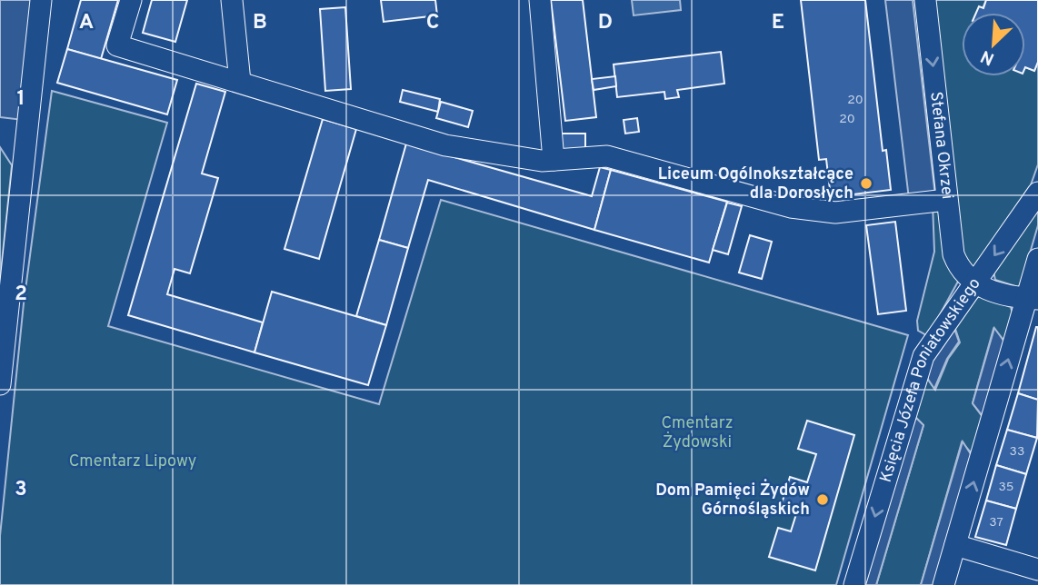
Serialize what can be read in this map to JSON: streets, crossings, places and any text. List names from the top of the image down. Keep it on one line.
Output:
{"streets":{"street":["Stefana Okrzei","Księcia Józefa Poniatowskiego"]},"crossings":[["Stefana Okrzei","Księcia Józefa Poniatowskiego"]],"one_way":["Stefana Okrzei"],"parks":["Cmentarz Żydowski","Cmentarz Lipowy"],"places":["Liceum Ogólnokształcące dla Dorosłych","Dom Pamięci Żydów Górnośląskich"],"house_numbers":["20","20","33","35","37"],"north":"bottom left","grid":{"columns":["A","B","C","D","E"],"rows":["1","2","3"]}}
